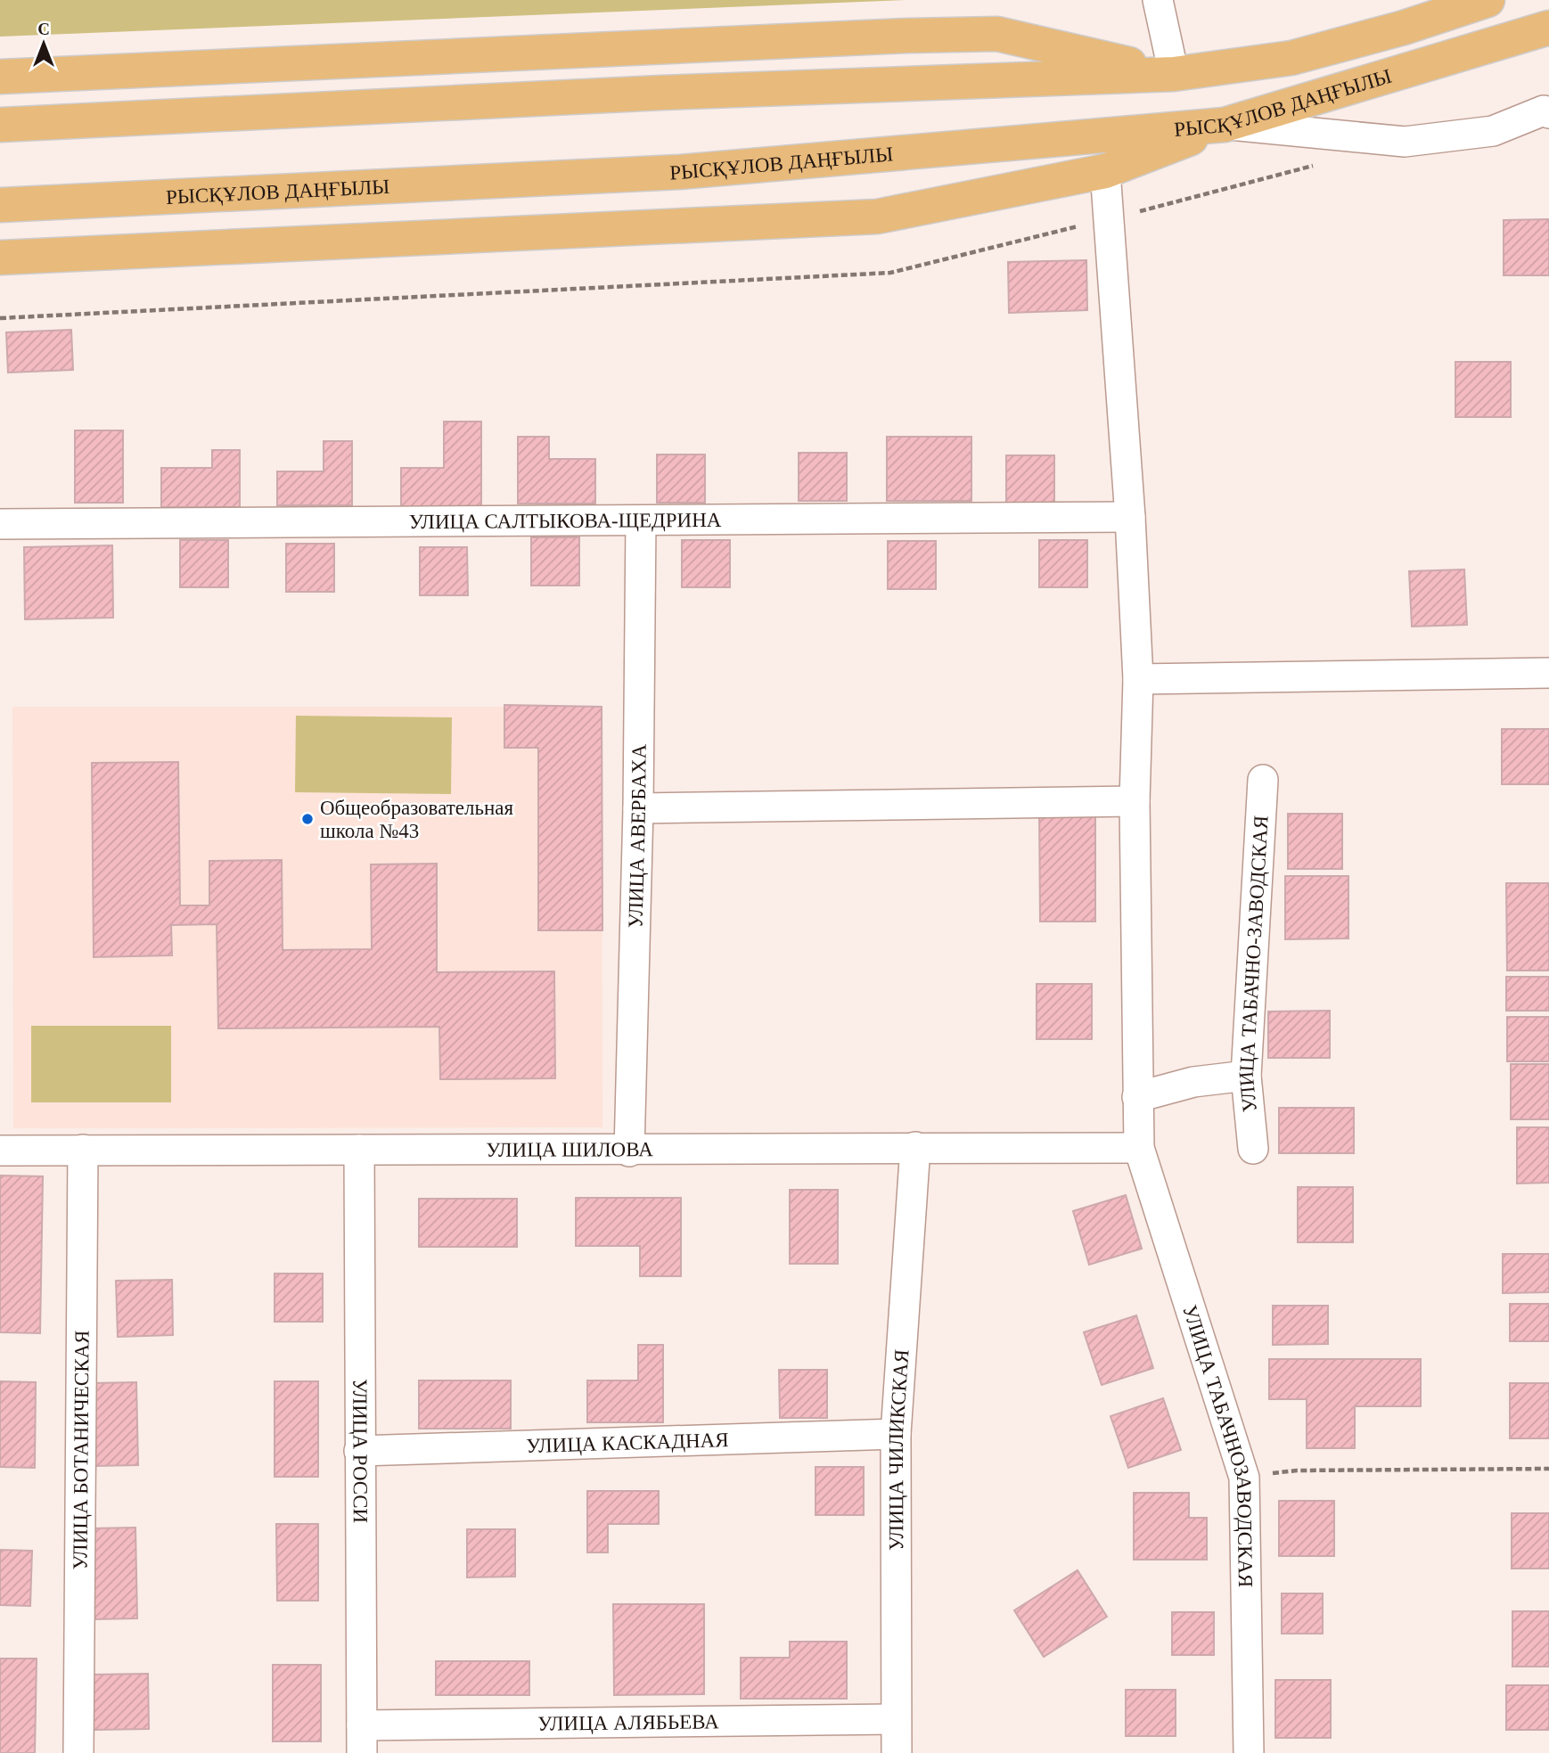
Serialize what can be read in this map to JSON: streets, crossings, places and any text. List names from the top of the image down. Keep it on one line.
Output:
{"streets":{"main road":["РЫСҚҰЛОВ ДАҢҒЫЛЫ"],"street":["УЛИЦА САЛТЫКОВА-ЩЕДРИНА","УЛИЦА АВЕРБАХА","УЛИЦА ТАБАЧНО-ЗАВОДСКАЯ","УЛИЦА ШИЛОВА","УЛИЦА КАСКАДНАЯ","УЛИЦА ТАБАЧНОЗАВОДСКАЯ","УЛИЦА ЧИЛИКСКАЯ","УЛИЦА БОТАНИЧЕСКАЯ","УЛИЦА РОССИ","УЛИЦА АЛЯБЬЕВА"]},"crossings":[["УЛИЦА САЛТЫКОВА-ЩЕДРИНА","УЛИЦА АВЕРБАХА"],["УЛИЦА САЛТЫКОВА-ЩЕДРИНА","УЛИЦА ТАБАЧНОЗАВОДСКАЯ"],["УЛИЦА АВЕРБАХА","УЛИЦА ШИЛОВА"],["УЛИЦА ШИЛОВА","УЛИЦА ТАБАЧНОЗАВОДСКАЯ"],["УЛИЦА ШИЛОВА","УЛИЦА ЧИЛИКСКАЯ"],["УЛИЦА ШИЛОВА","УЛИЦА БОТАНИЧЕСКАЯ"],["УЛИЦА ШИЛОВА","УЛИЦА РОССИ"],["УЛИЦА КАСКАДНАЯ","УЛИЦА ЧИЛИКСКАЯ"],["УЛИЦА КАСКАДНАЯ","УЛИЦА РОССИ"],["УЛИЦА ЧИЛИКСКАЯ","УЛИЦА АЛЯБЬЕВА"],["УЛИЦА РОССИ","УЛИЦА АЛЯБЬЕВА"]],"places":["Общеобразовательная школа №43"],"north":"top"}
